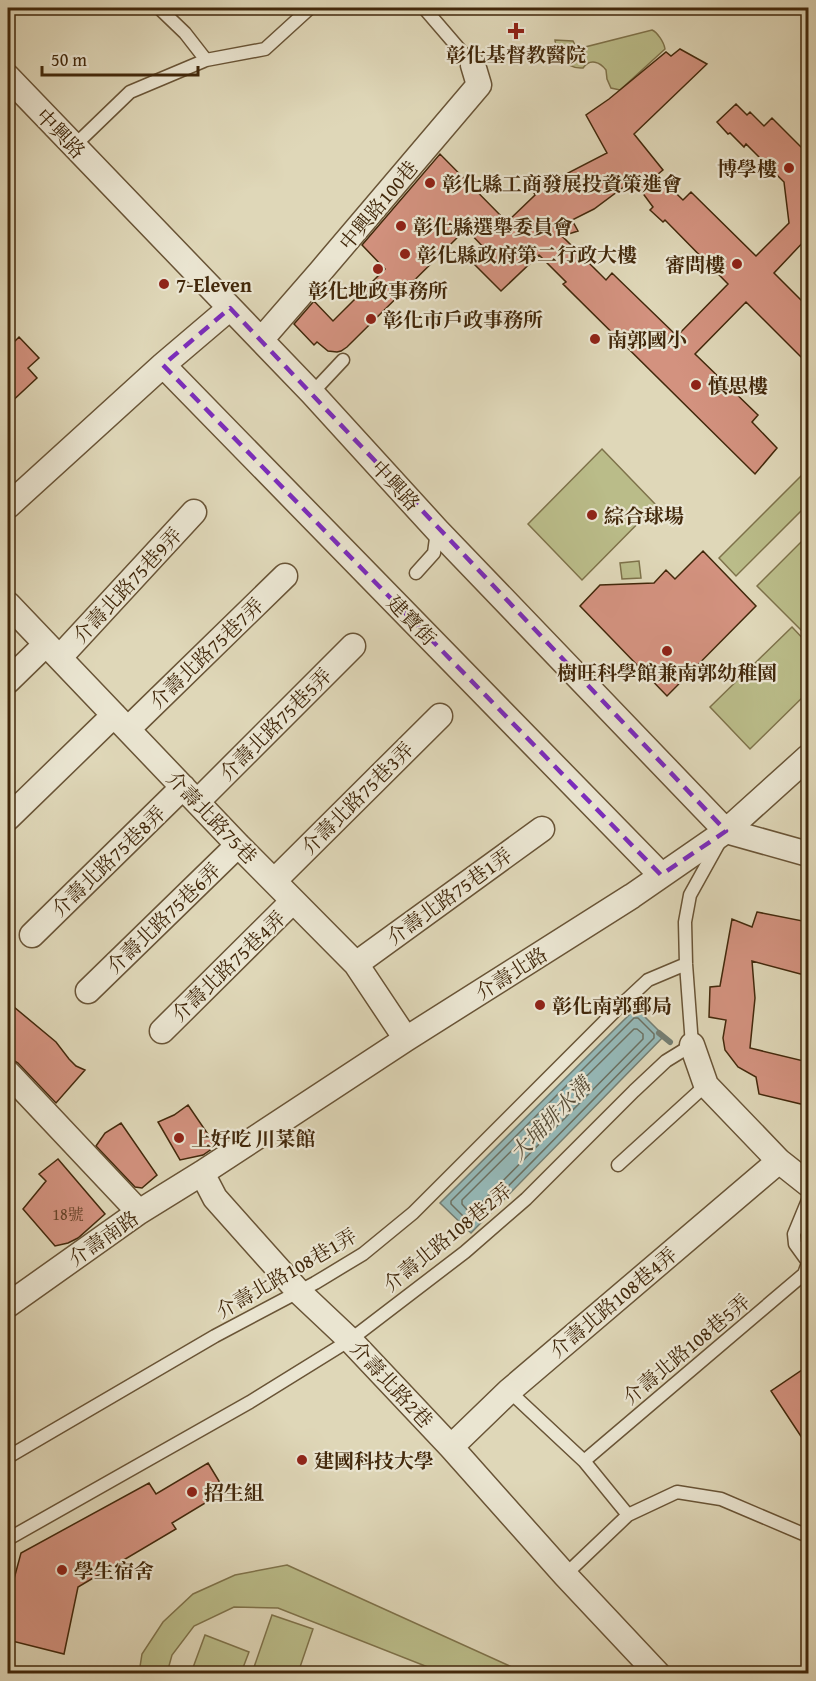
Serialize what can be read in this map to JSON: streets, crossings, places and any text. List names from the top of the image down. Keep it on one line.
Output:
{"streets":{"street":["中興路","中興路100巷","介壽北路75巷9弄","建寶街","介壽北路75巷7弄","介壽北路75巷5弄","介壽北路75巷3弄","介壽北路75巷","介壽北路75巷8弄","介壽北路75巷1弄","介壽北路75巷6弄","介壽北路75巷4弄","介壽北路","介壽南路","介壽北路108巷4弄","介壽北路2巷"],"lane":["介壽北路108巷2弄","介壽北路108巷1弄","介壽北路108巷5弄"]},"crossings":[["中興路","中興路100巷"],["中興路","介壽北路"],["介壽北路75巷9弄","介壽北路75巷"],["建寶街","介壽北路"],["介壽北路75巷7弄","介壽北路75巷"],["介壽北路75巷5弄","介壽北路75巷"],["介壽北路75巷5弄","介壽北路75巷8弄"],["介壽北路75巷3弄","介壽北路75巷"],["介壽北路75巷","介壽北路75巷8弄"],["介壽北路75巷","介壽北路75巷1弄"],["介壽北路75巷","介壽北路75巷6弄"],["介壽北路75巷","介壽北路75巷4弄"],["介壽北路75巷","介壽北路"],["介壽北路","介壽南路"],["介壽北路","介壽北路2巷"],["介壽北路108巷2弄","介壽北路2巷"],["介壽南路","介壽北路2巷"],["介壽北路108巷1弄","介壽北路2巷"],["介壽北路108巷4弄","介壽北路2巷"]],"water":["大埔排水溝"],"places":{"health":["彰化基督教醫院"],"other":["博學樓","彰化縣工商發展投資策進會","彰化縣選舉委員會","彰化縣政府第二行政大樓","審問樓","彰化地政事務所","7-Eleven","彰化市戶政事務所","南郭國小","慎思樓","綜合球場","樹旺科學館兼南郭幼稚園","彰化南郭郵局","上好吃 川菜館","建國科技大學","招生組","學生宿舍"]},"house_numbers":["18號"],"scale_bar":"50 m"}
